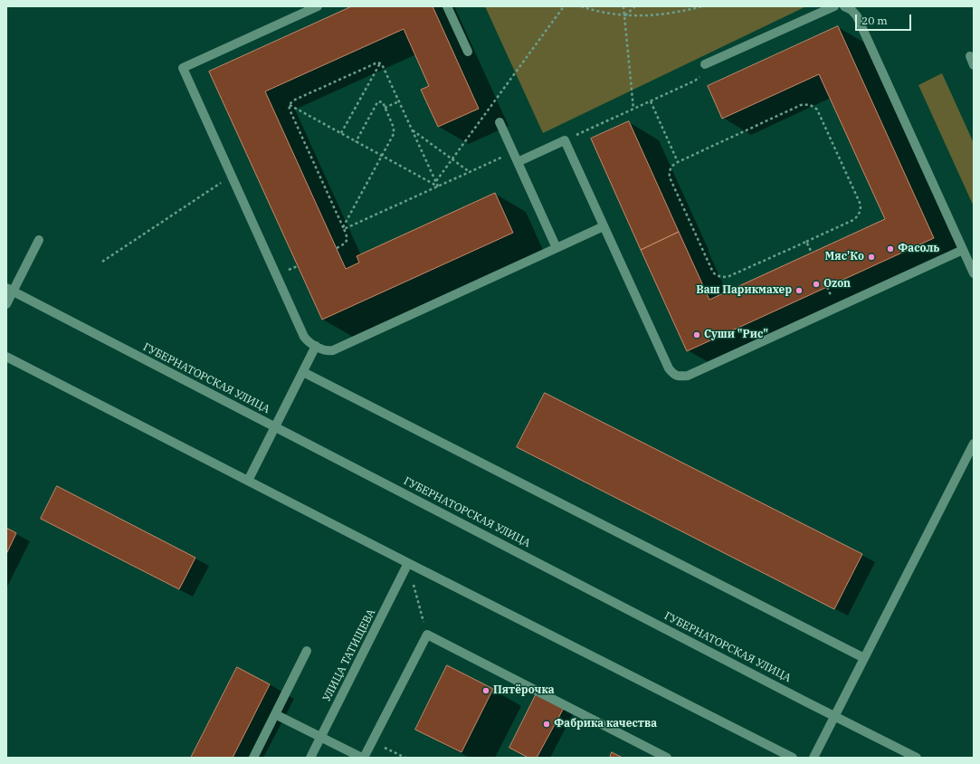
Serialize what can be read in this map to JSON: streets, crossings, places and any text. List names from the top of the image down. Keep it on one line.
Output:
{"streets":{"street":["ГУБЕРНАТОРСКАЯ УЛИЦА","УЛИЦА ТАТИЩЕВА"]},"places":["Фасоль","Мяс'Ко","Ozon","Ваш Парикмахер","Суши \"Рис\"","Пятёрочка","Фабрика качества"],"scale_bar":"20 m"}
